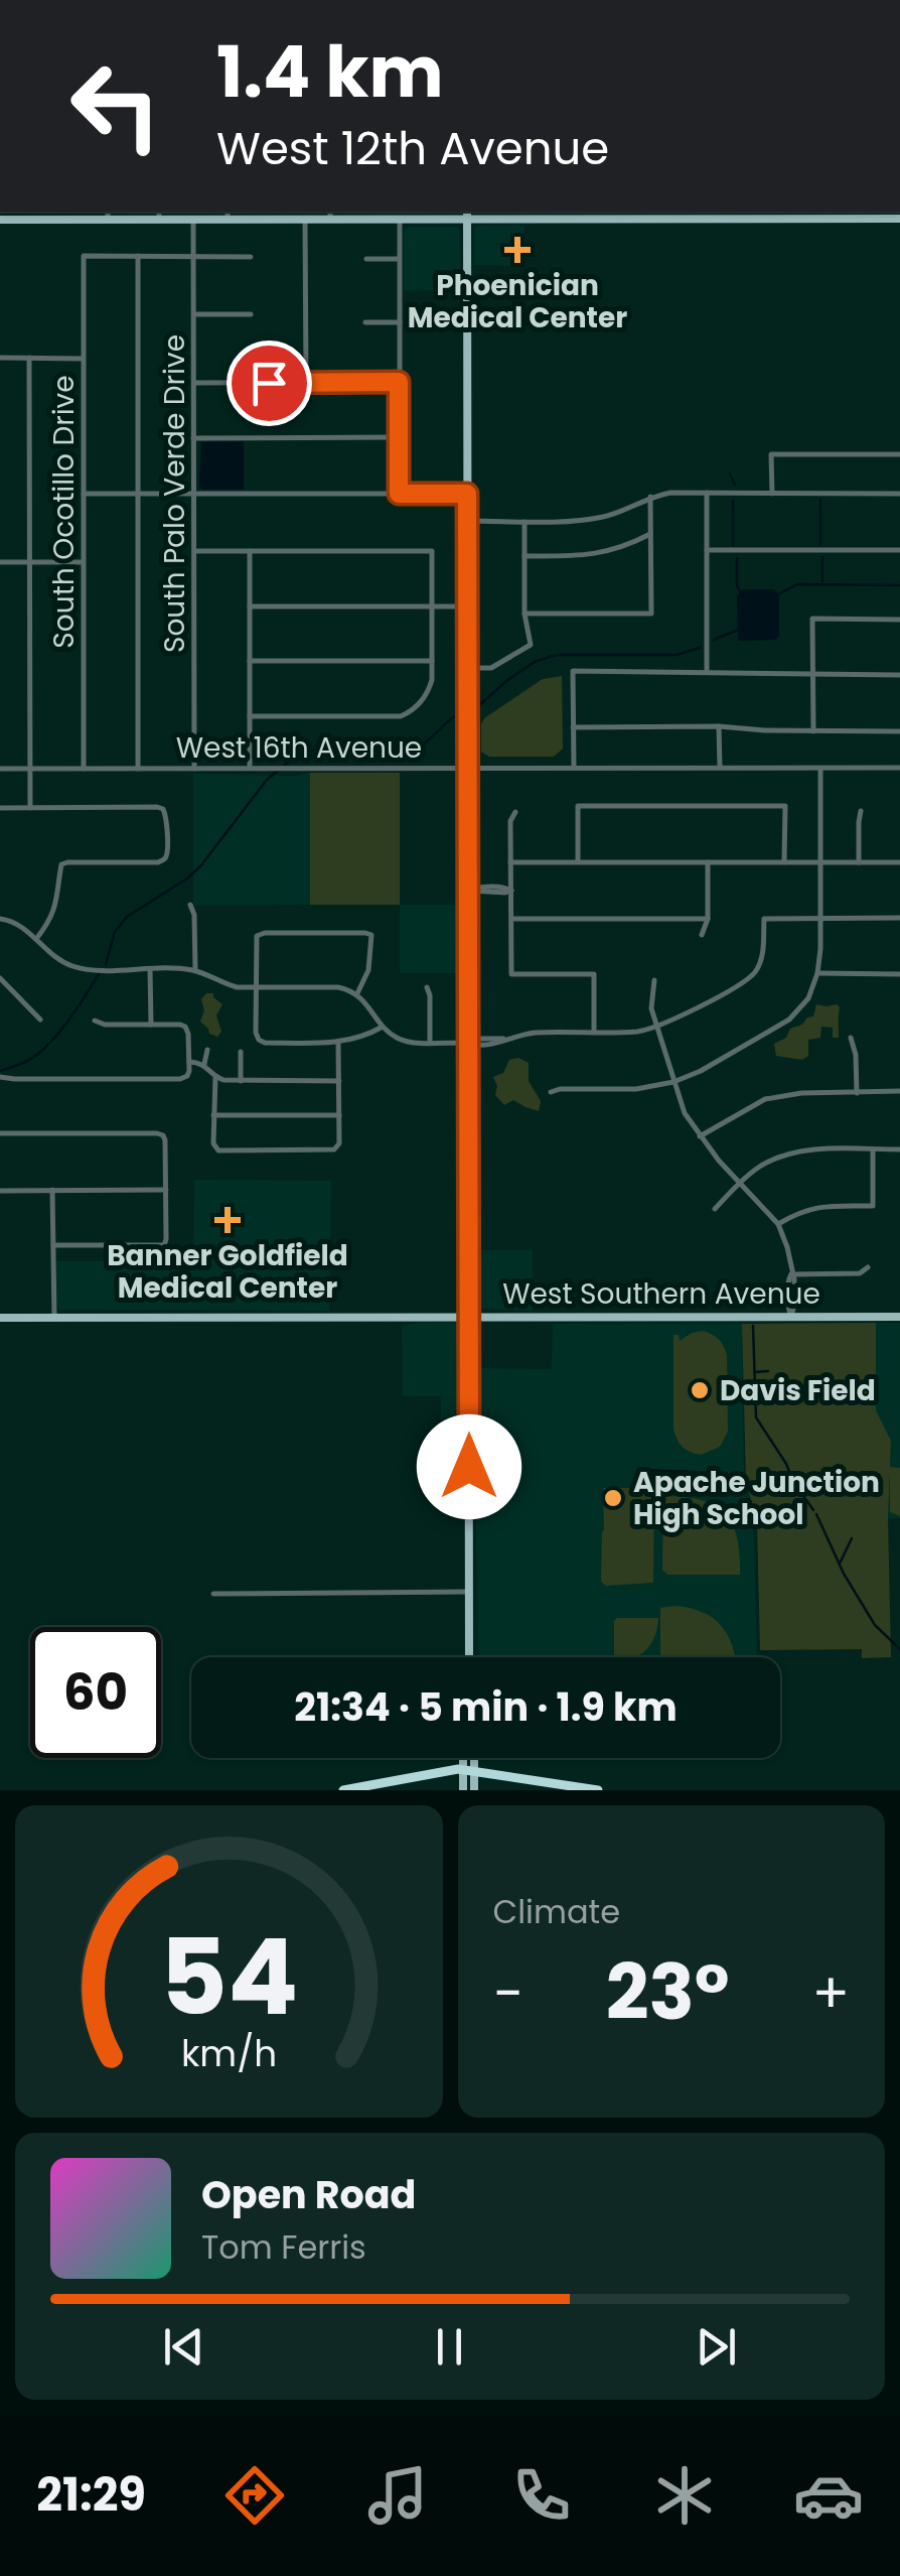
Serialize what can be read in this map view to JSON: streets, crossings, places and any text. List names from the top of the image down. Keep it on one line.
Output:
{"streets":{"main road":["West Southern Avenue"],"street":["South Palo Verde Drive","South Ocotillo Drive","West 16th Avenue"]},"crossings":[["South Palo Verde Drive","West 16th Avenue"],["South Ocotillo Drive","West 16th Avenue"]],"places":{"health":["Phoenician Medical Center","Banner Goldfield Medical Center"],"other":["Davis Field","Apache Junction High School"]},"page":{"turn":["1.4 km","West 12th Avenue"],"limit":"60","trip":"21:34 · 5 min · 1.9 km","tile":"Climate","heat":["−","23°","+"],"song":["Open Road","Tom Ferris"],"tabs":"21:29","gauge":["54","km/h"]}}
